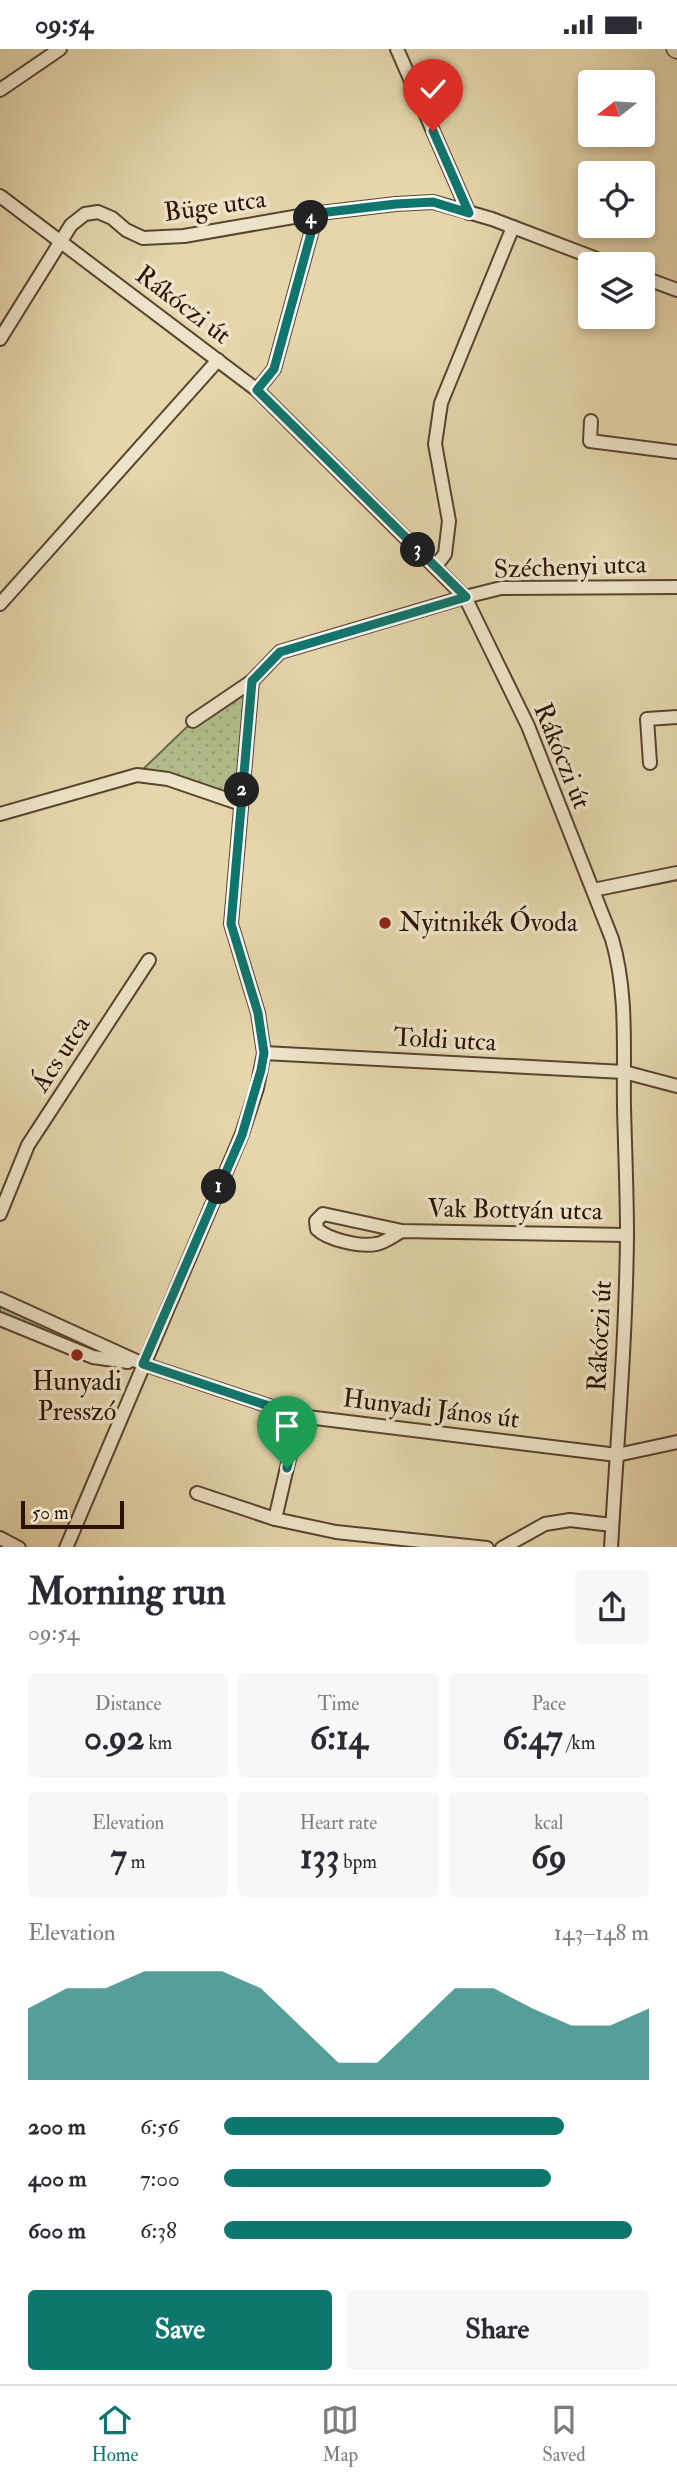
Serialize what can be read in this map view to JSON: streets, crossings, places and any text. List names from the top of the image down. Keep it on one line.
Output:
{"streets":{"street":["Büge utca","Rákóczi út","Széchenyi utca","Toldi utca","Ács utca","Vak Bottyán utca","Hunyadi János út"]},"crossings":[["Büge utca","Rákóczi út"],["Rákóczi út","Széchenyi utca"],["Rákóczi út","Toldi utca"],["Rákóczi út","Vak Bottyán utca"],["Rákóczi út","Hunyadi János út"]],"places":["Nyitnikék Óvoda","Hunyadi Presszó"],"scale_bar":"50 m","north":"left","page":{"status":"09:54","pins":["4","3","2","1"],"scale":"50 m","heading":["Morning run","09:54"],"stats":[["Distance","0.92 km"],["Time","6:14"],["Pace","6:47 /km"],["Elevation","7 m"],["Heart rate","133 bpm"],["kcal","69"]],"chart":["Elevation","143–148 m"],"list":[{"name":"200 m","note":"6:56"},{"name":"400 m","note":"7:00"},{"name":"600 m","note":"6:38"}],"buttons":["Save","Share"],"tabs":["Home","Map","Saved"]}}
